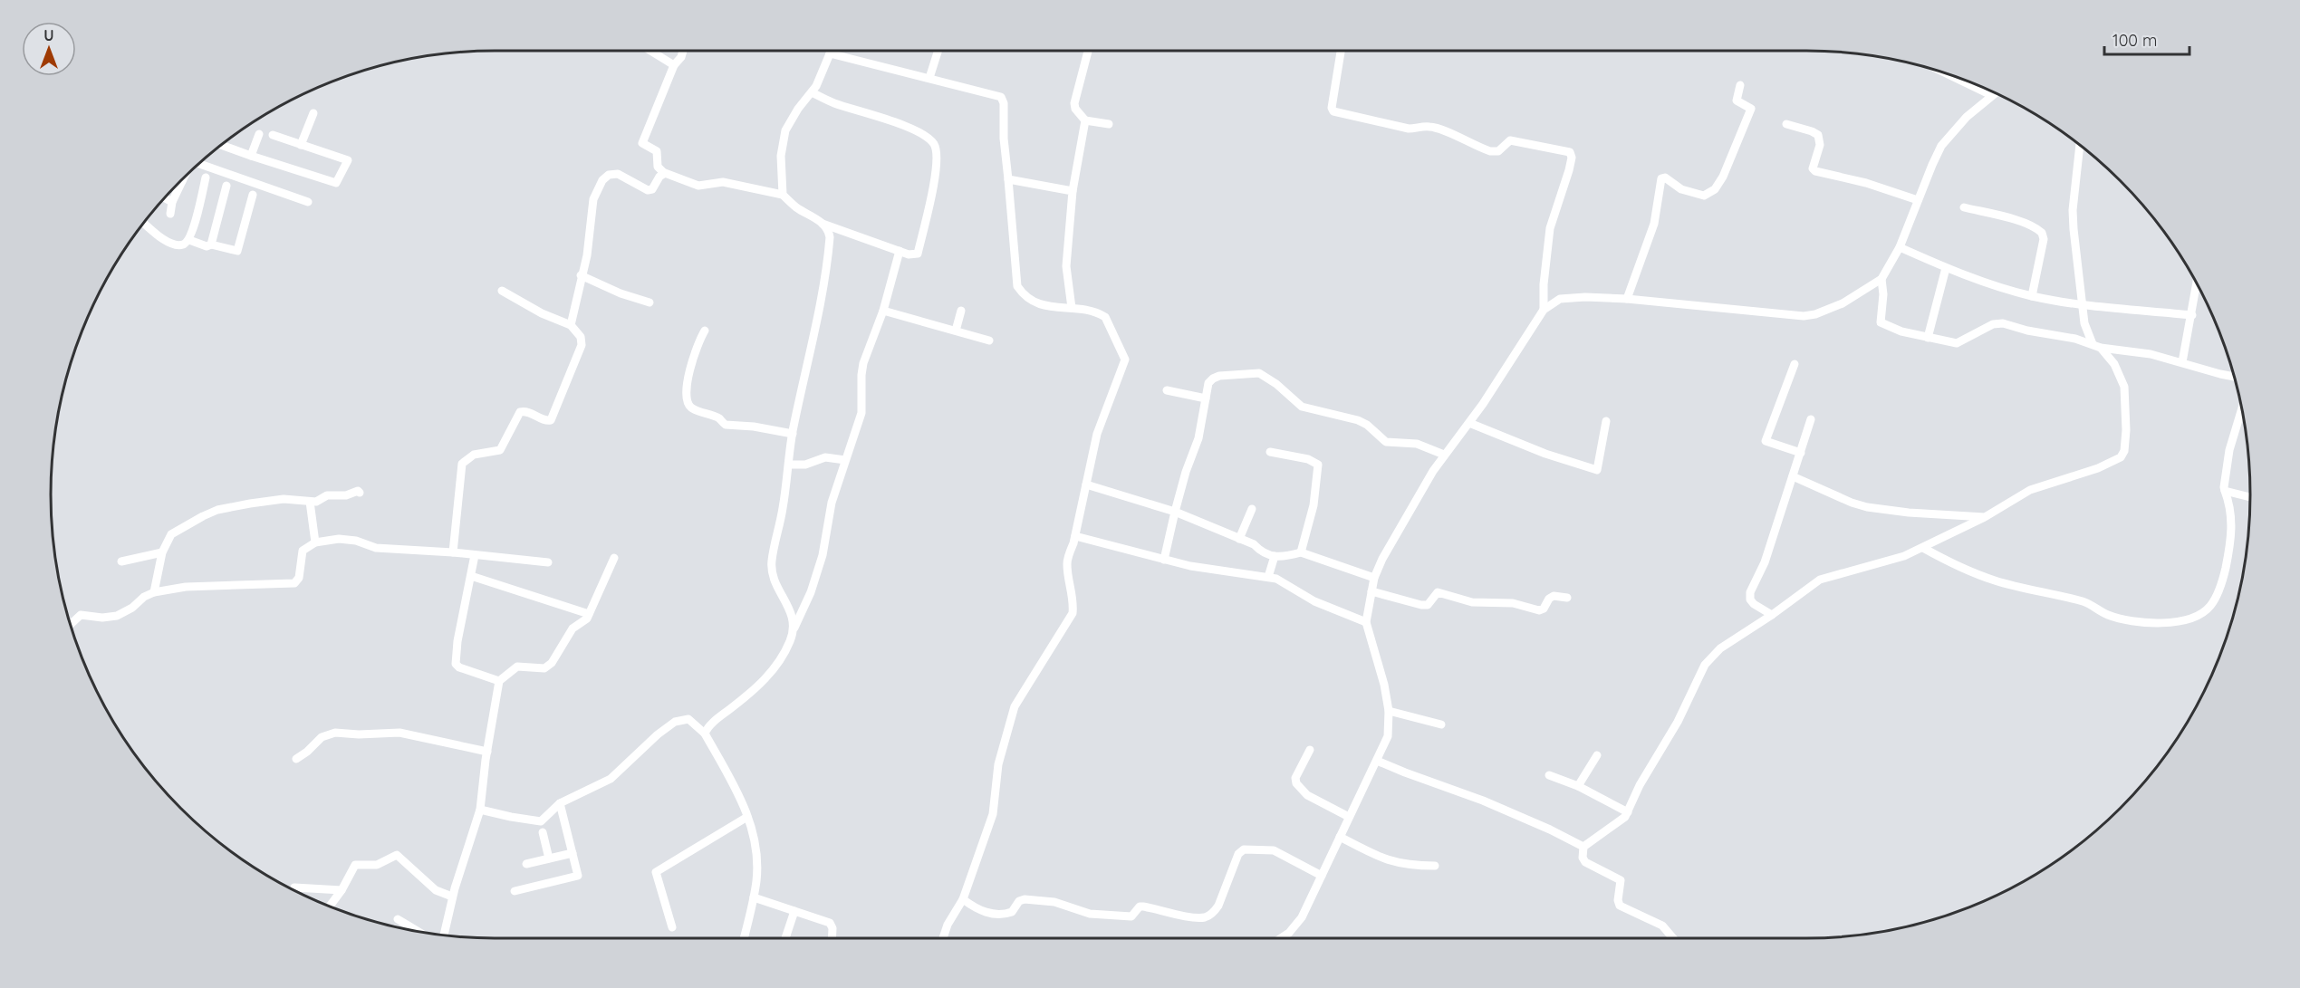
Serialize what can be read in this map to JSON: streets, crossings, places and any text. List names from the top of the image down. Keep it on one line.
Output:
{"scale_bar":"100 m","north":"top"}
